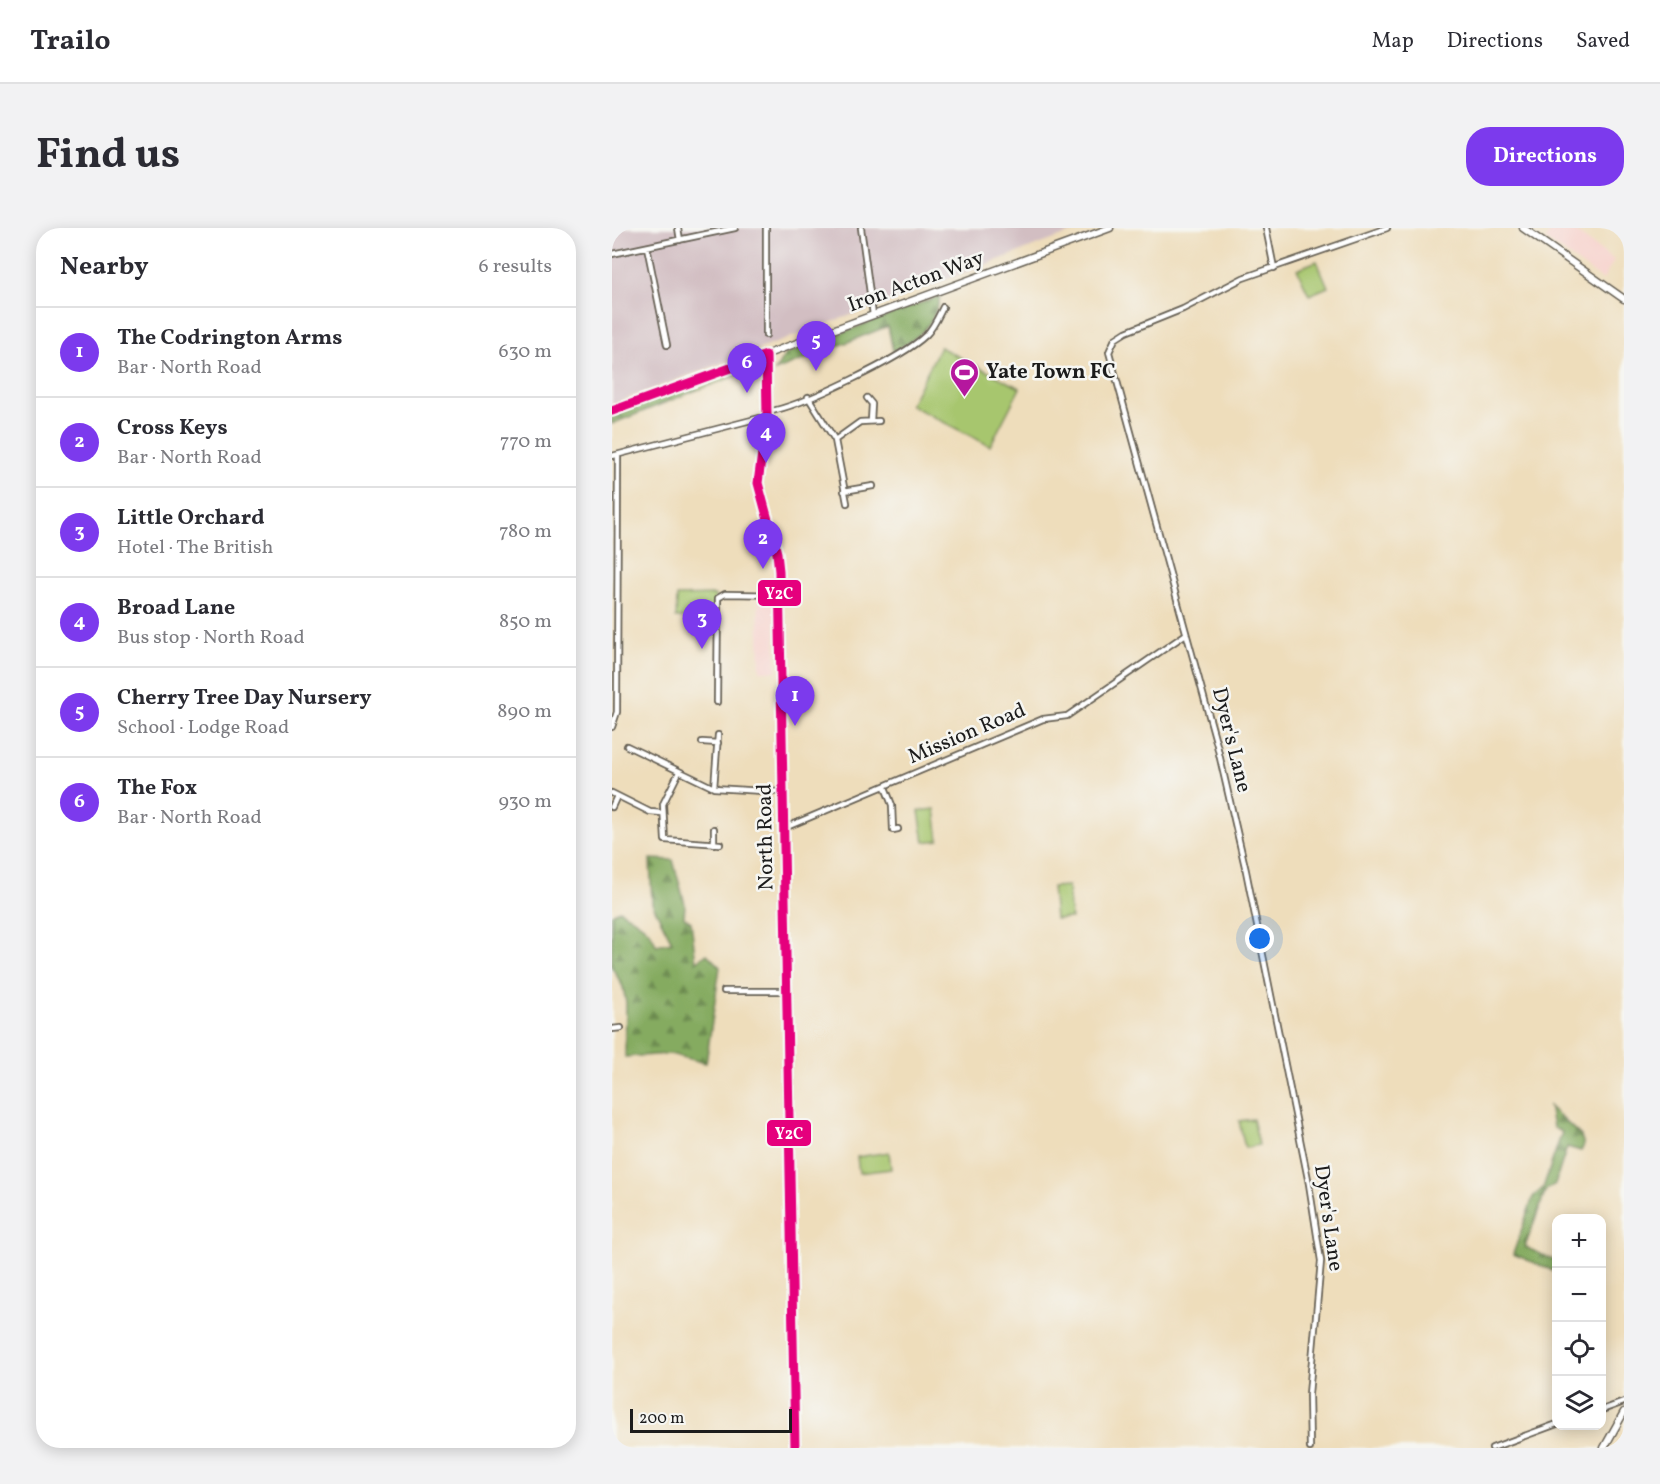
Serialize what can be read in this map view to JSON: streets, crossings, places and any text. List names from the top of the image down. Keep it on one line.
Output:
{"streets":{"main road":["Iron Acton Way"],"street":["Mission Road","Dyer's Lane","North Road"]},"crossings":[["Iron Acton Way","North Road"],["Mission Road","Dyer's Lane"],["Mission Road","North Road"]],"places":{"sports":["Yate Town FC"]},"lines":["transit line Y2C"],"scale_bar":"200 m","page":{"header":"Trailo","nav":["Map","Directions","Saved"],"title":"Find us","buttons":"Directions","heading":["Nearby","6 results"],"list":[{"mark":"1","name":"The Codrington Arms","note":"Bar · North Road","value":"630 m"},{"mark":"2","name":"Cross Keys","note":"Bar · North Road","value":"770 m"},{"mark":"3","name":"Little Orchard","note":"Hotel · The British","value":"780 m"},{"mark":"4","name":"Broad Lane","note":"Bus stop · North Road","value":"850 m"},{"mark":"5","name":"Cherry Tree Day Nursery","note":"School · Lodge Road","value":"890 m"},{"mark":"6","name":"The Fox","note":"Bar · North Road","value":"930 m"}],"pins":["5","6","4","2","3","1"],"map_buttons":["+","−"],"scale":"200 m"}}
